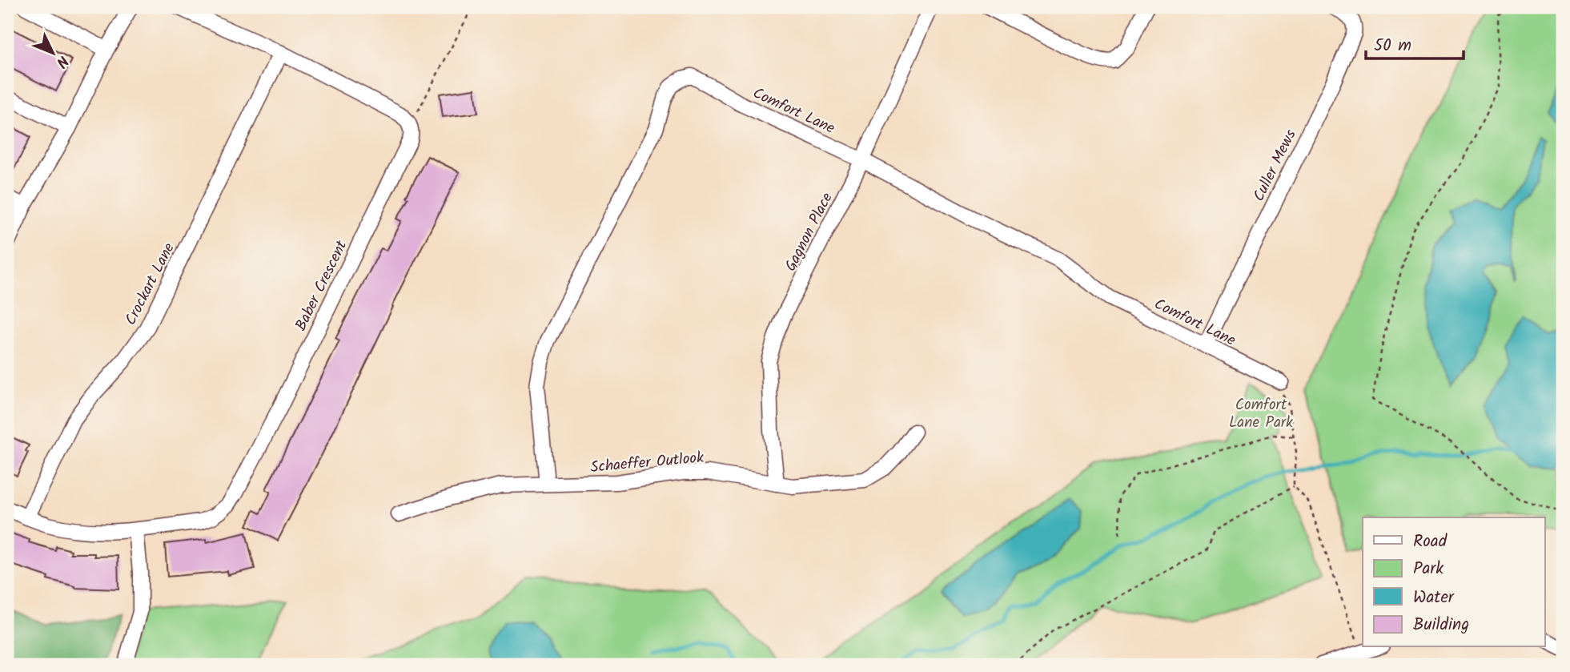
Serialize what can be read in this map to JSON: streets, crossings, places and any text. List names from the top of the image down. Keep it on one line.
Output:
{"streets":{"street":["Comfort Lane","Culler Mews","Gagnon Place","Crockart Lane","Baber Crescent","Schaeffer Outlook"]},"crossings":[["Comfort Lane","Culler Mews"],["Comfort Lane","Gagnon Place"],["Comfort Lane","Schaeffer Outlook"],["Gagnon Place","Schaeffer Outlook"],["Crockart Lane","Baber Crescent"]],"parks":["Comfort Lane Park"],"legend":["Road","Park","Water","Building"],"scale_bar":"50 m","north":"bottom right"}
